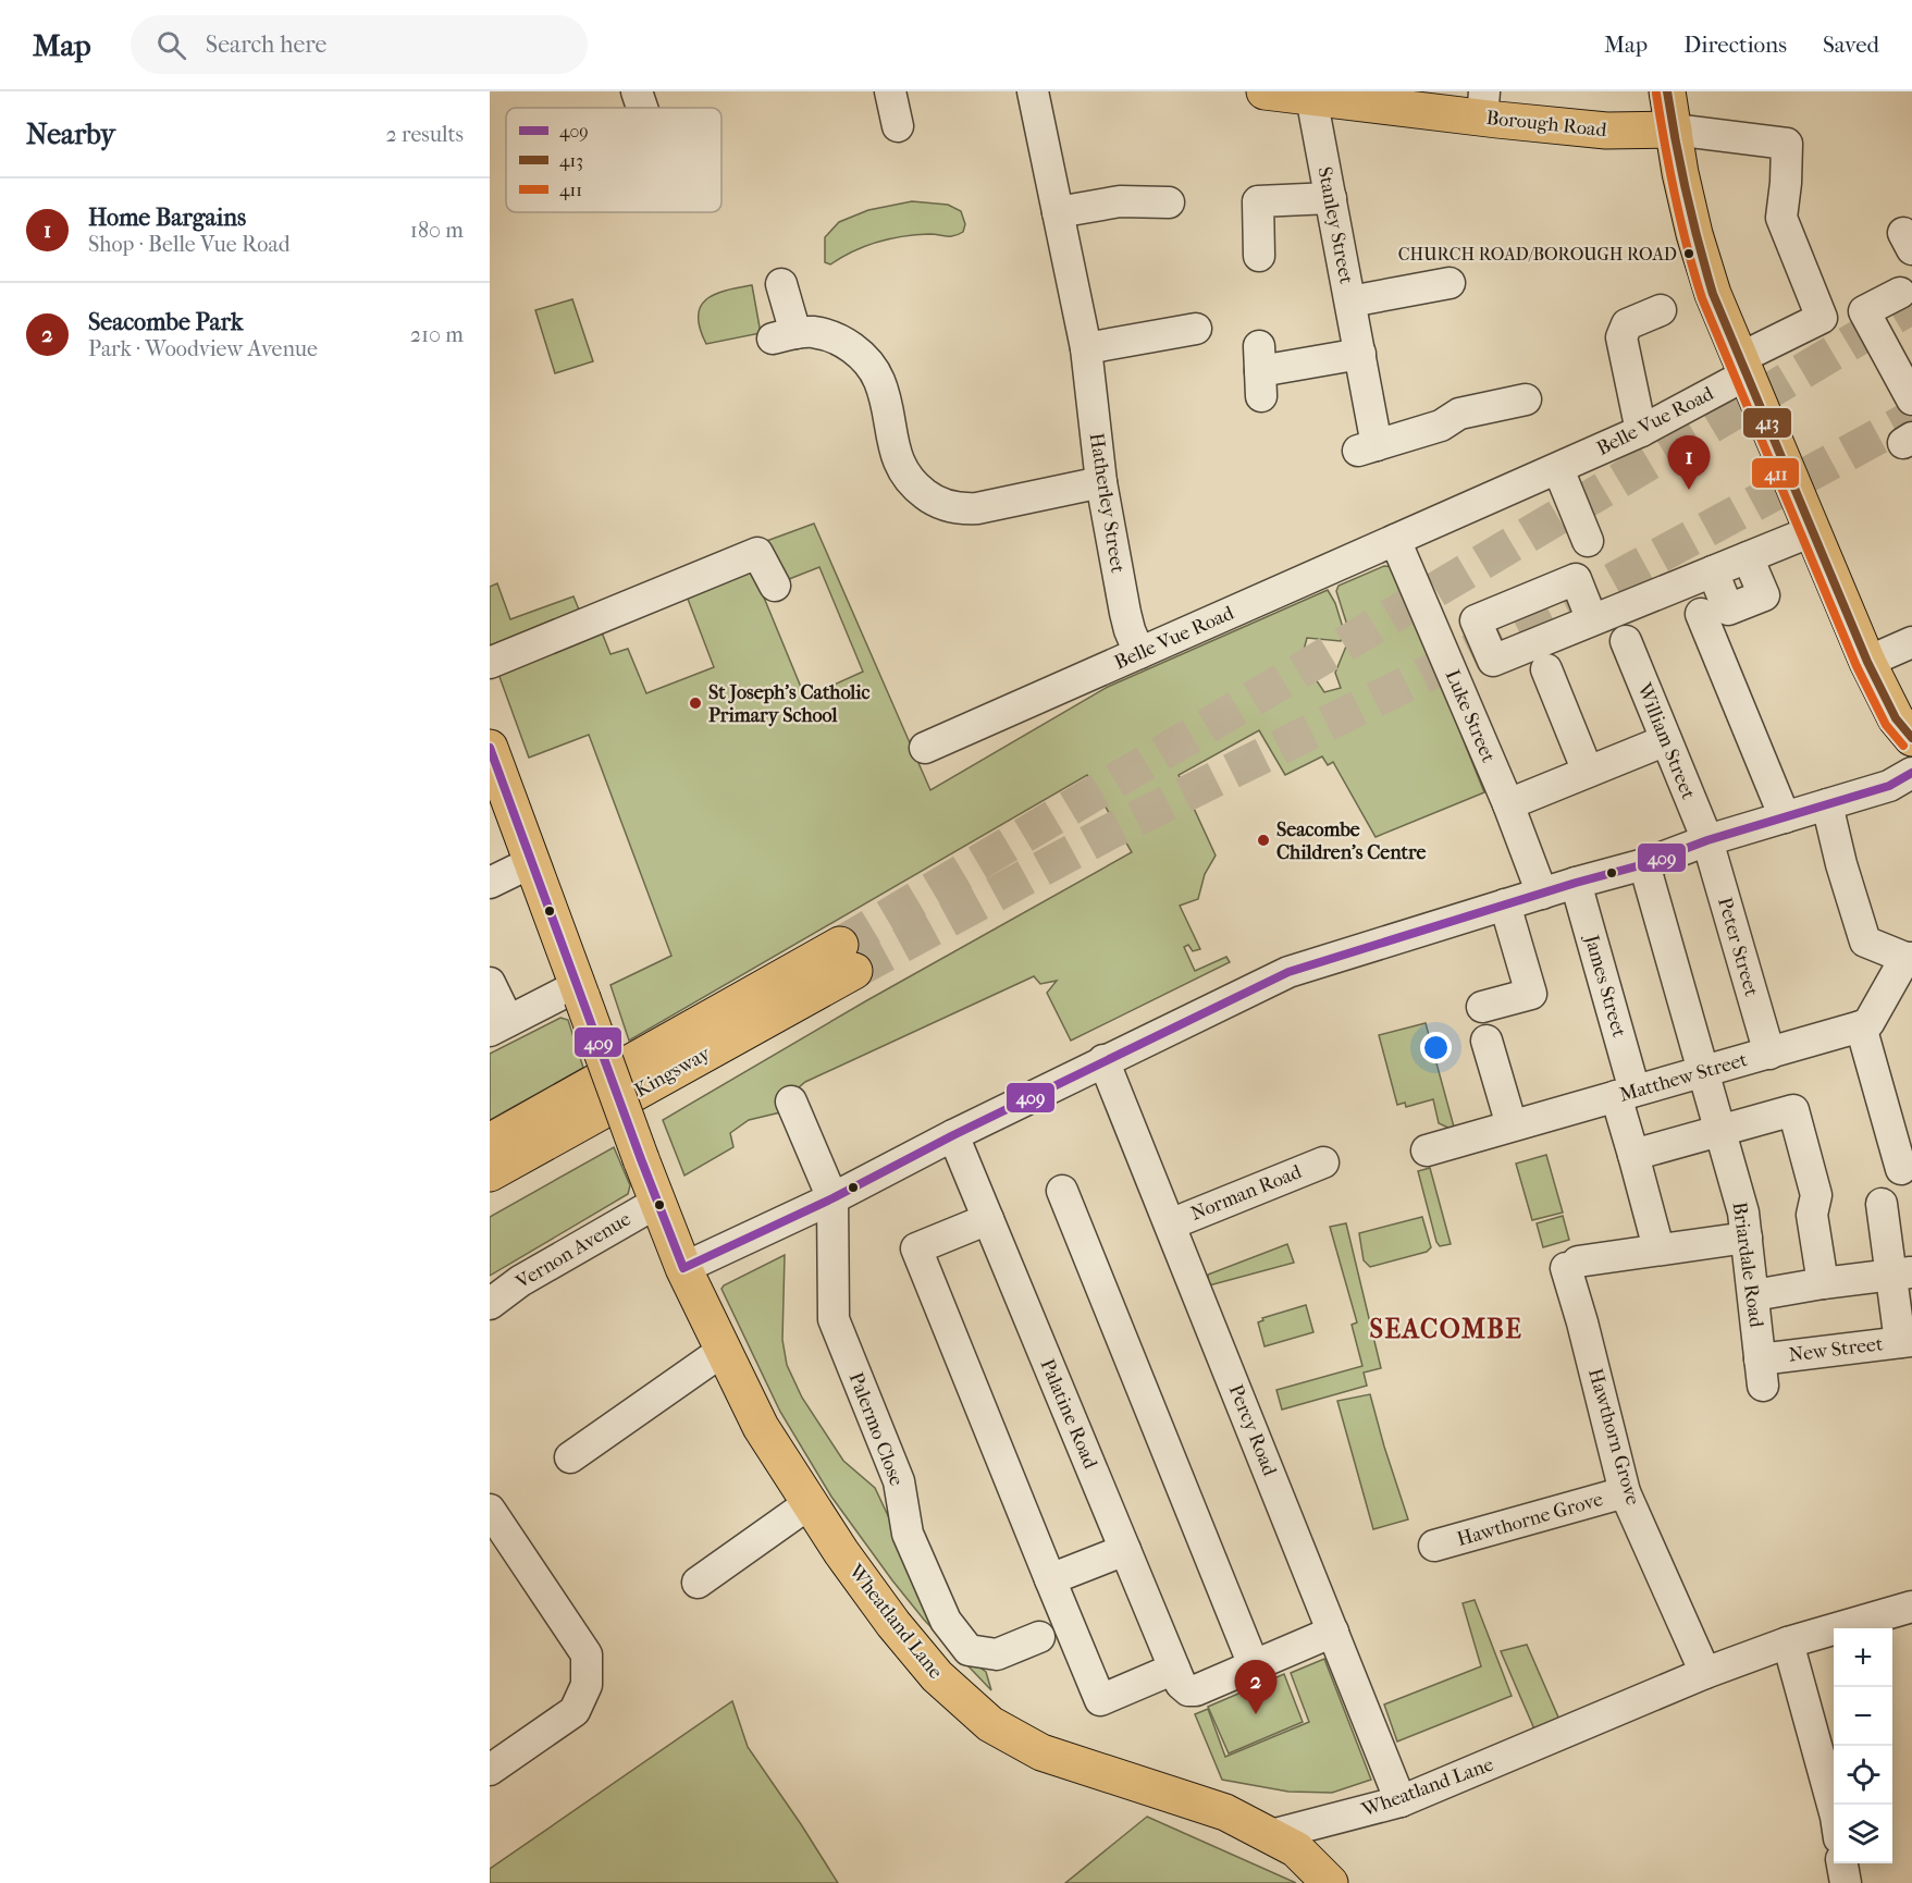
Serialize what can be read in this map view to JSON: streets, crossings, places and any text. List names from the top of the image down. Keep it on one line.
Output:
{"streets":{"main road":["Borough Road","Kingsway","Wheatland Lane"],"street":["Stanley Street","Belle Vue Road","Hatherley Street","Luke Street","William Street","Peter Street","James Street","Matthew Street","Norman Road","Vernon Avenue","Briardale Road","New Street","Palatine Road","Palermo Close","Percy Road","Hawthorn Grove","Hawthorne Grove"]},"crossings":[["Borough Road","Stanley Street"],["Borough Road","Belle Vue Road"],["Belle Vue Road","Hatherley Street"],["Belle Vue Road","Luke Street"],["William Street","Peter Street"],["Peter Street","Matthew Street"],["James Street","Matthew Street"],["James Street","Hawthorn Grove"],["Matthew Street","Briardale Road"],["Norman Road","Percy Road"],["Vernon Avenue","Wheatland Lane"],["Briardale Road","New Street"],["Percy Road","Wheatland Lane"],["Hawthorn Grove","Hawthorne Grove"],["Hawthorn Grove","Wheatland Lane"]],"districts":["SEACOMBE"],"places":["CHURCH ROAD/BOROUGH ROAD","St Joseph's Catholic Primary School","Seacombe Children's Centre"],"lines":["transit line 413","transit line 411","transit line 409"],"legend":["409","413","411"],"page":{"header":"Map","search":"Search here","nav":["Map","Directions","Saved"],"heading":["Nearby","2 results"],"list":[{"mark":"1","name":"Home Bargains","note":"Shop · Belle Vue Road","value":"180 m"},{"mark":"2","name":"Seacombe Park","note":"Park · Woodview Avenue","value":"210 m"}],"pins":["1","2"],"map_buttons":["+","−"]}}
